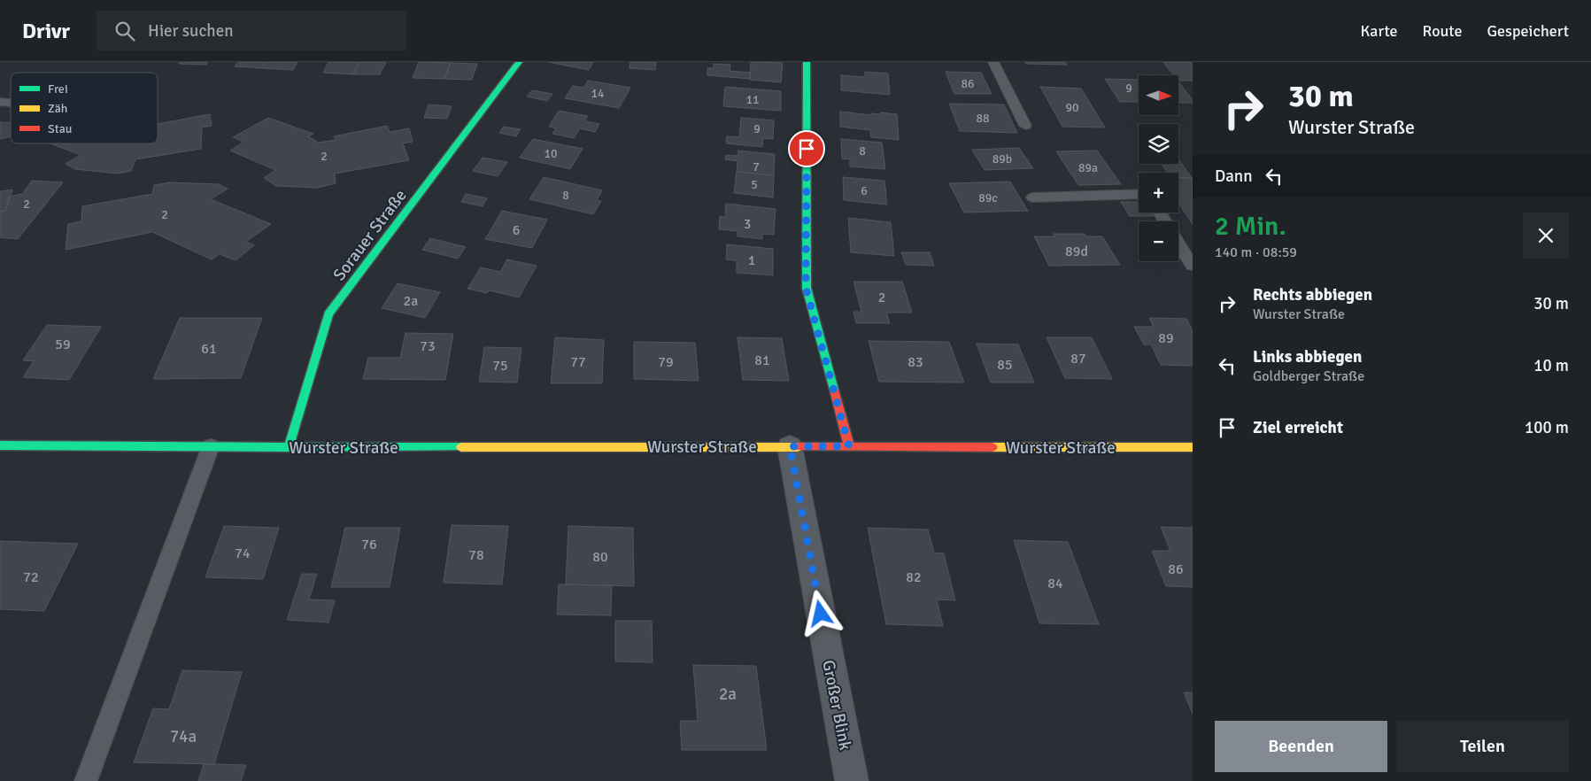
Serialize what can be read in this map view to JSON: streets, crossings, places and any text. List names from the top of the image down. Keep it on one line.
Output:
{"streets":{"street":["Sorauer Straße","Wurster Straße","Großer Blink"]},"crossings":[["Sorauer Straße","Wurster Straße"],["Wurster Straße","Großer Blink"]],"house_numbers":["86","9","14","11","90","88","9","8","10","2","89b","7","89a","5","6","8","89c","2","2","3","6","89d","1","2","2a","89","59","73","61","87","81","77","79","83","85","75","76","74","78","80","86","72","82","84","2a","74a"],"legend":["Frei","Zäh","Stau"],"north":"right","page":{"header":"Drivr","search":"Hier suchen","nav":["Karte","Route","Gespeichert"],"turn":["30 m","Wurster Straße"],"map_buttons":["+","−"],"then":"Dann","heading":["2 Min.","140 m · 08:59"],"list":[{"name":"Rechts abbiegen","note":"Wurster Straße","value":"30 m"},{"name":"Links abbiegen","note":"Goldberger Straße","value":"10 m"},{"name":"Ziel erreicht","value":"100 m"}],"buttons":["Beenden","Teilen"]}}
